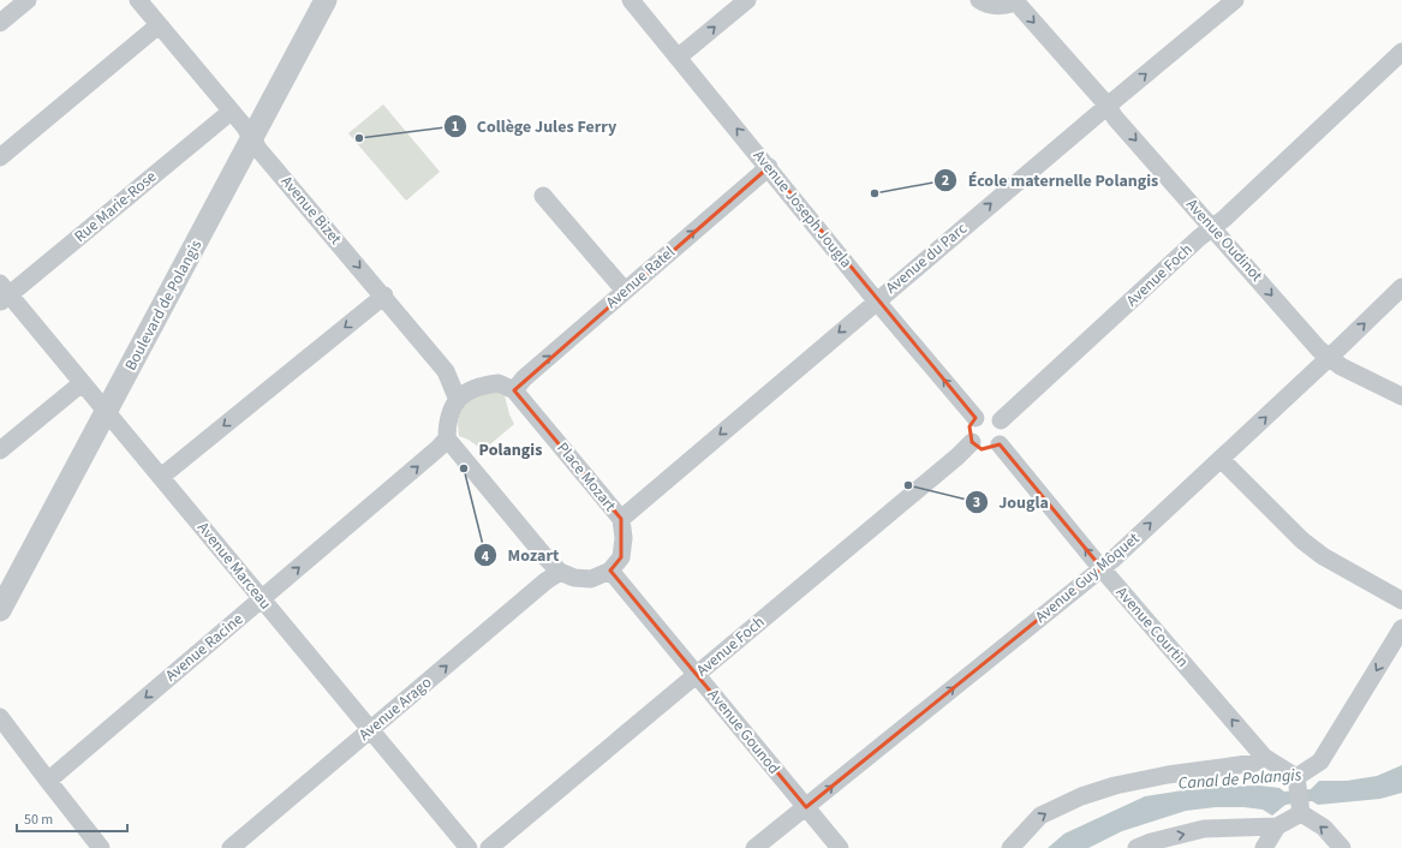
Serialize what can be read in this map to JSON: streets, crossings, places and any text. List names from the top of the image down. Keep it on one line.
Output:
{"streets":{"street":["Rue Marie-Rose","Avenue Joseph Jougla","Avenue Bizet","Avenue Oudinot","Avenue du Parc","Avenue Foch","Avenue Ratel","Boulevard de Polangis","Place Mozart","Avenue Marceau","Avenue Guy Môquet","Avenue Courtin","Avenue Racine","Avenue Arago","Avenue Gounod"]},"crossings":[["Rue Marie-Rose","Avenue Bizet"],["Rue Marie-Rose","Avenue Marceau"],["Avenue Joseph Jougla","Avenue du Parc"],["Avenue Joseph Jougla","Avenue Foch"],["Avenue Joseph Jougla","Avenue Ratel"],["Avenue Joseph Jougla","Avenue Courtin"],["Avenue Bizet","Boulevard de Polangis"],["Avenue Oudinot","Avenue du Parc"],["Avenue Oudinot","Avenue Foch"],["Avenue Oudinot","Avenue Guy Môquet"],["Avenue du Parc","Place Mozart"],["Avenue Foch","Avenue Courtin"],["Avenue Foch","Avenue Gounod"],["Avenue Ratel","Place Mozart"],["Boulevard de Polangis","Avenue Marceau"],["Place Mozart","Avenue Gounod"],["Avenue Marceau","Avenue Racine"],["Avenue Marceau","Avenue Arago"],["Avenue Guy Môquet","Avenue Courtin"],["Avenue Guy Môquet","Avenue Gounod"]],"one_way":["Avenue Joseph Jougla","Avenue Bizet","Avenue Oudinot","Avenue Ratel","Avenue Guy Môquet","Avenue Courtin","Avenue Arago"],"districts":["Polangis"],"water":["Canal de Polangis"],"places":["Collège Jules Ferry","École maternelle Polangis","Mozart","Jougla"],"scale_bar":"50 m"}
